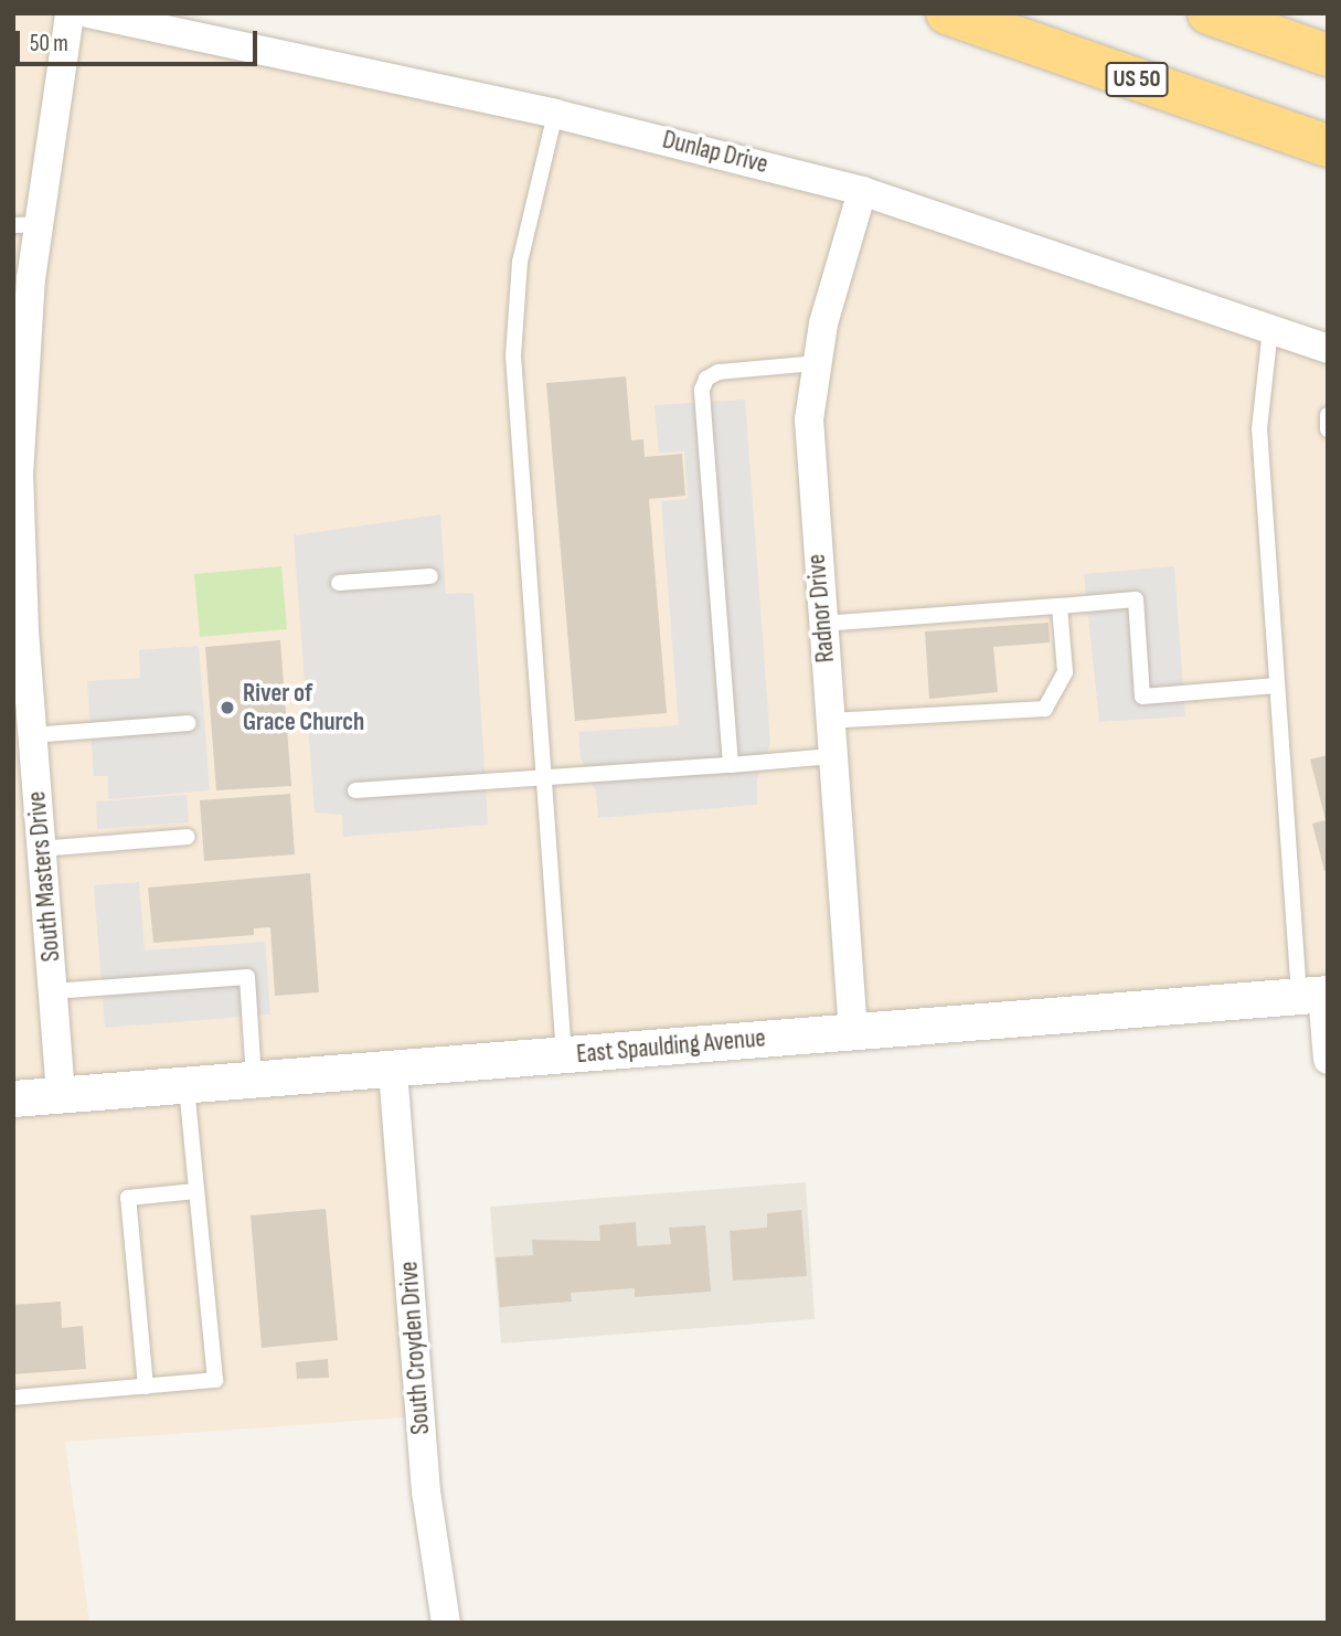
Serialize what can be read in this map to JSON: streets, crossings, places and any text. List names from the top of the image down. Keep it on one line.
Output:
{"streets":{"highway":["US 50"],"street":["Dunlap Drive","Radnor Drive","South Masters Drive","East Spaulding Avenue","South Croyden Drive"]},"crossings":[["Dunlap Drive","Radnor Drive"],["Radnor Drive","East Spaulding Avenue"],["South Masters Drive","East Spaulding Avenue"],["East Spaulding Avenue","South Croyden Drive"]],"places":["River of Grace Church"],"scale_bar":"50 m"}
